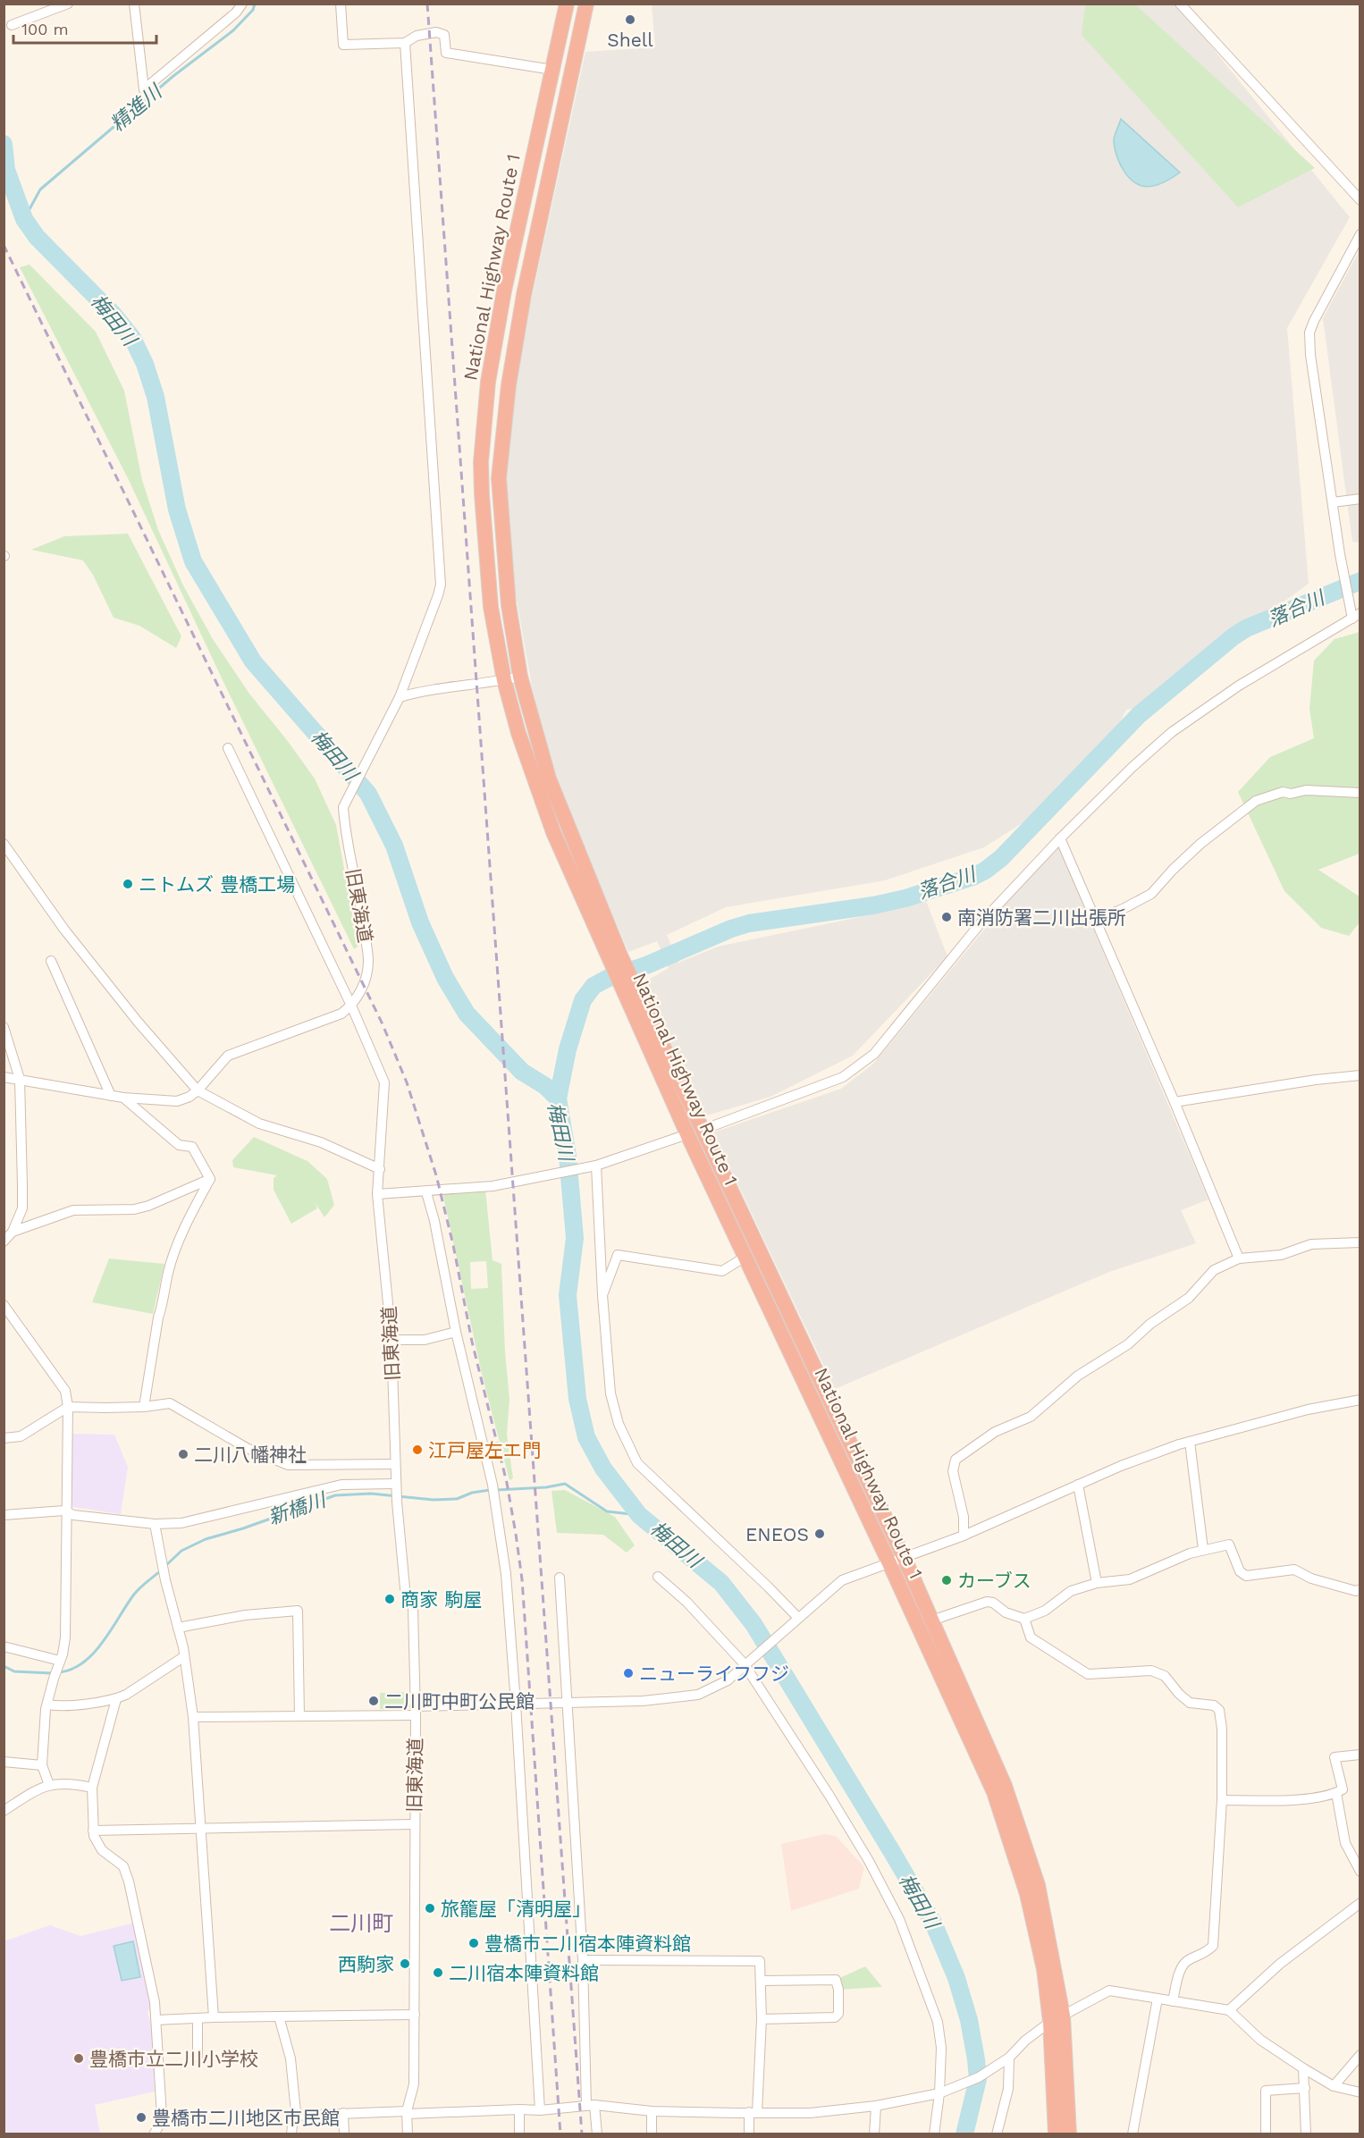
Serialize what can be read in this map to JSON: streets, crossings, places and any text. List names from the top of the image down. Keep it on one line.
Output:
{"streets":{"highway":["National Highway Route 1"],"street":["旧東海道"]},"districts":["二川町"],"water":["精進川","梅田川","落合川","新橋川"],"places":["Shell","ニトムズ 豊橋工場","南消防署二川出張所","江戸屋左エ門","二川八幡神社","ENEOS","カーブス","商家 駒屋","ニューライフフジ","二川町中町公民館","旅籠屋「清明屋」","豊橋市二川宿本陣資料館","西駒家","二川宿本陣資料館","豊橋市立二川小学校","豊橋市二川地区市民館"],"scale_bar":"100 m"}
